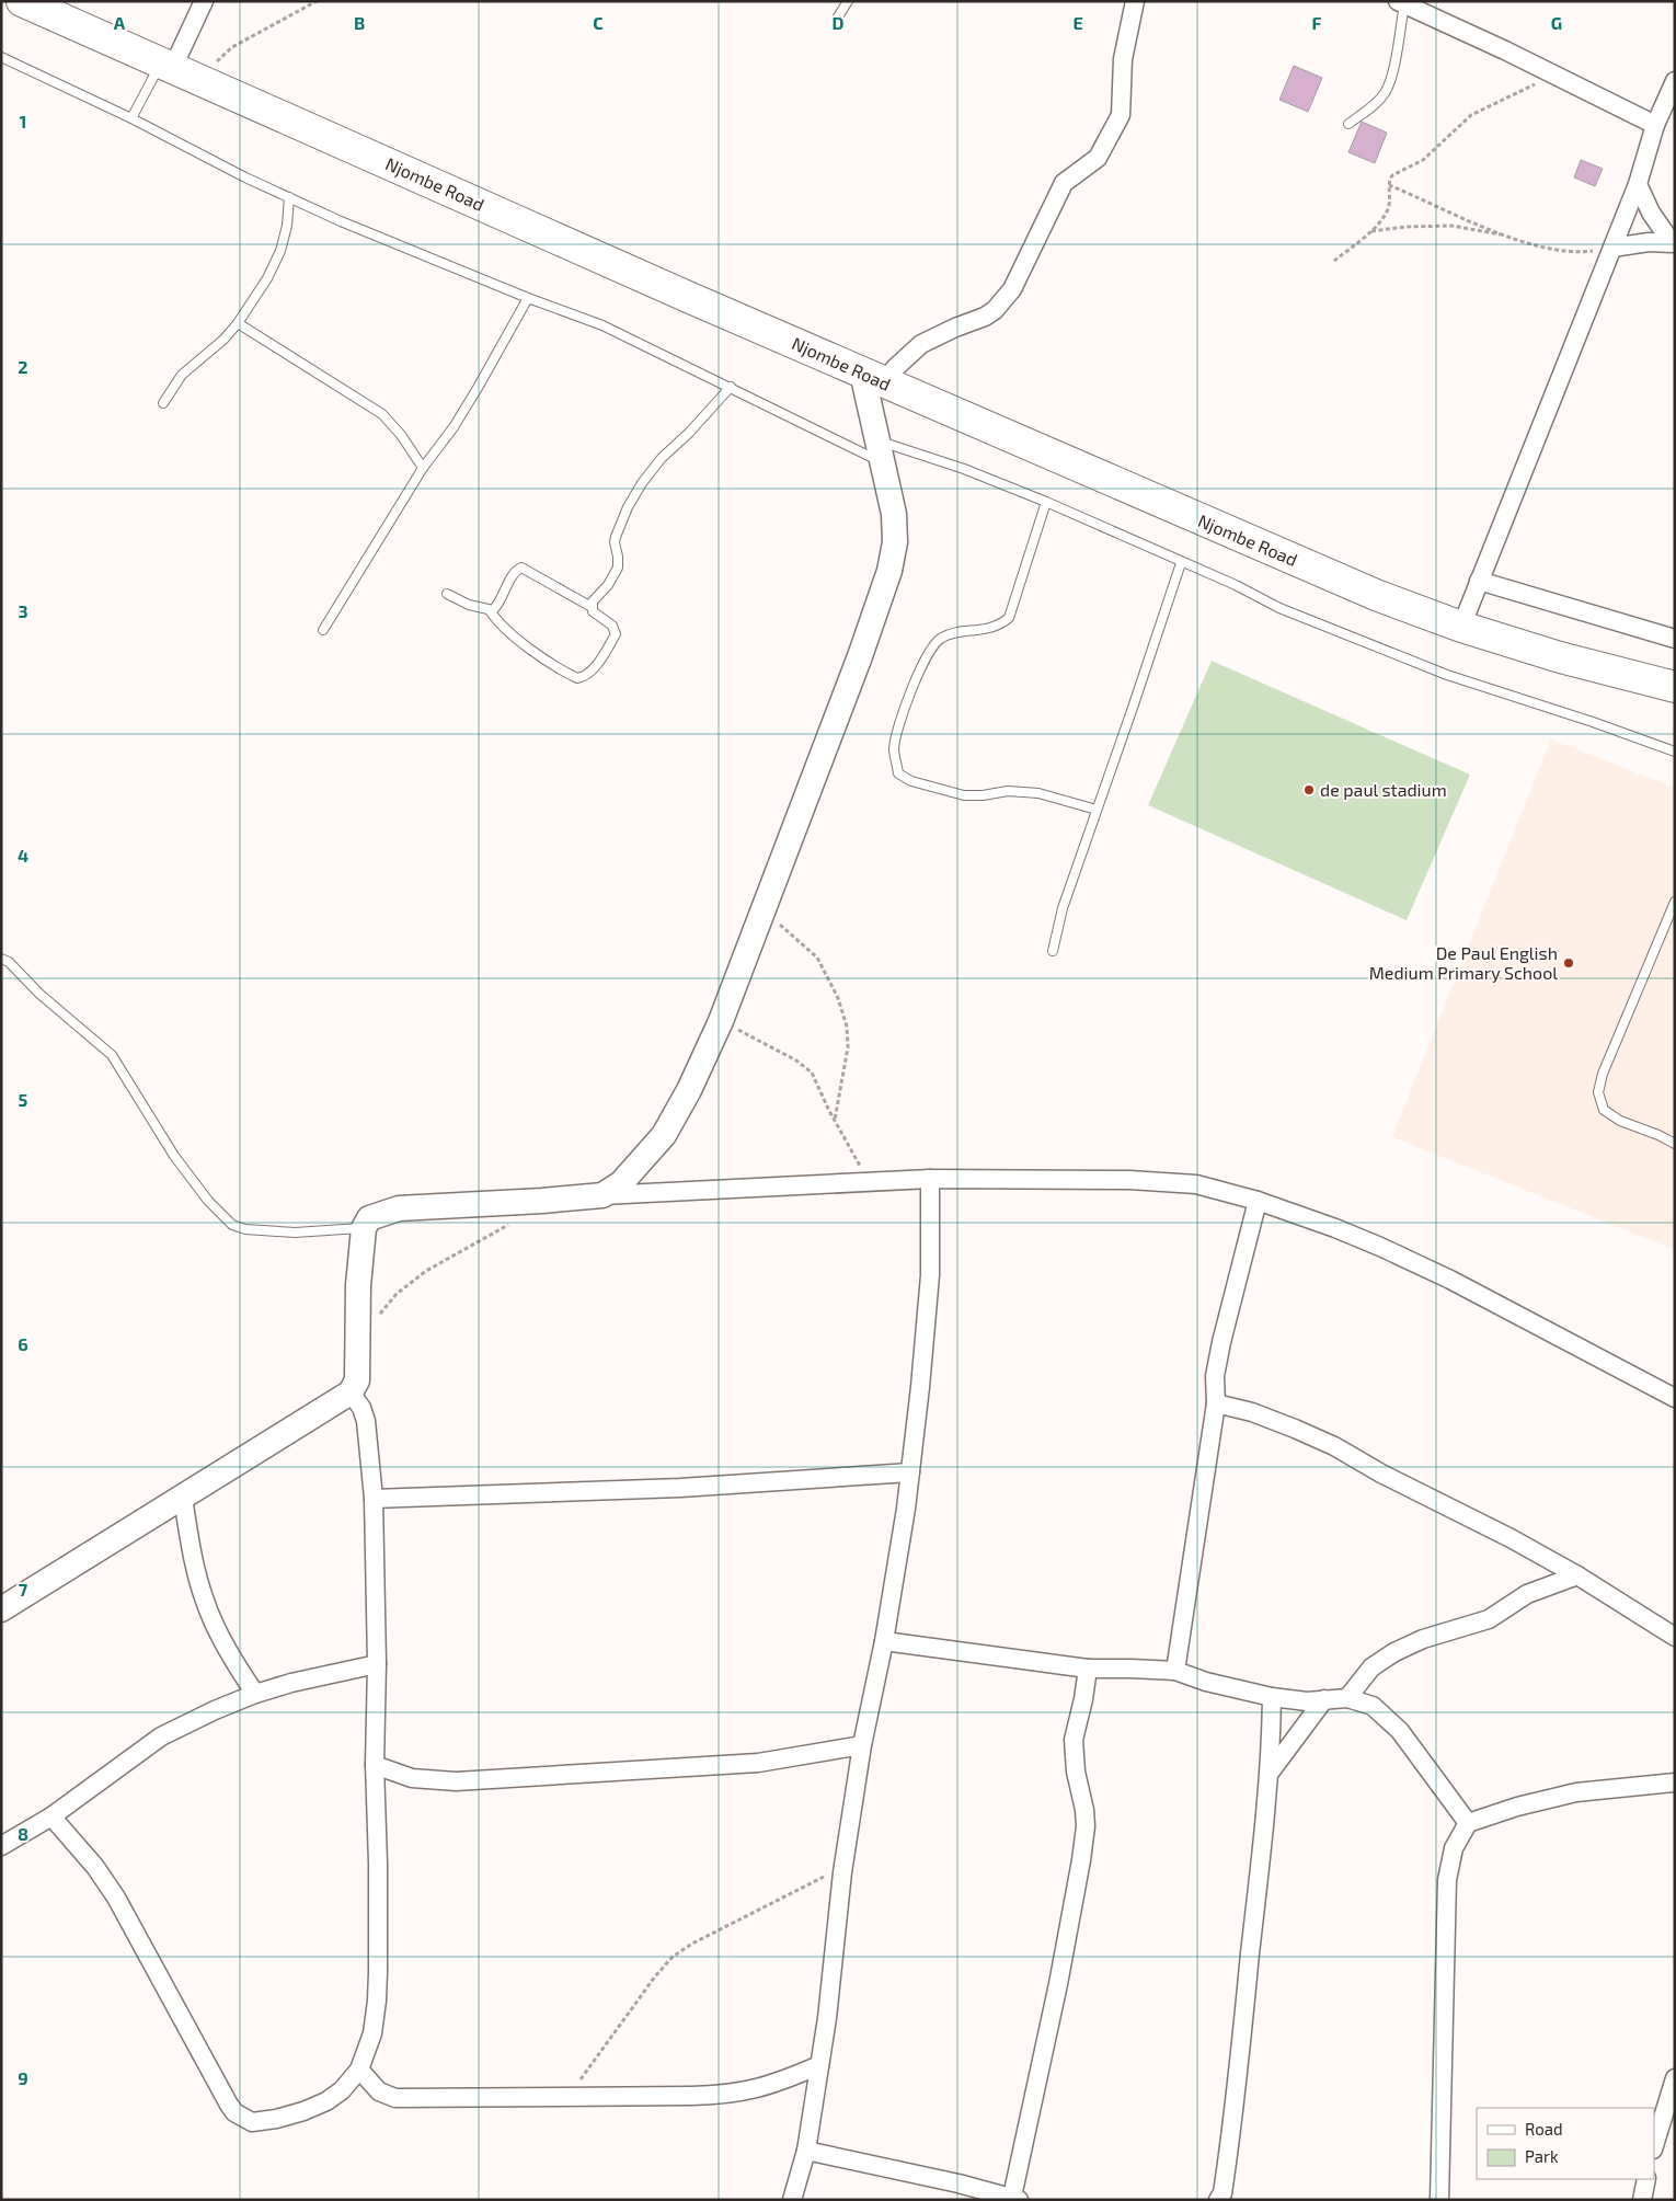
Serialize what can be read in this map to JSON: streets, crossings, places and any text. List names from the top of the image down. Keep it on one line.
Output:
{"streets":{"highway":["Njombe Road"]},"places":["de paul stadium","De Paul English Medium Primary School"],"legend":["Road","Park"],"grid":{"columns":["A","B","C","D","E","F","G"],"rows":["1","2","3","4","5","6","7","8","9"]}}
